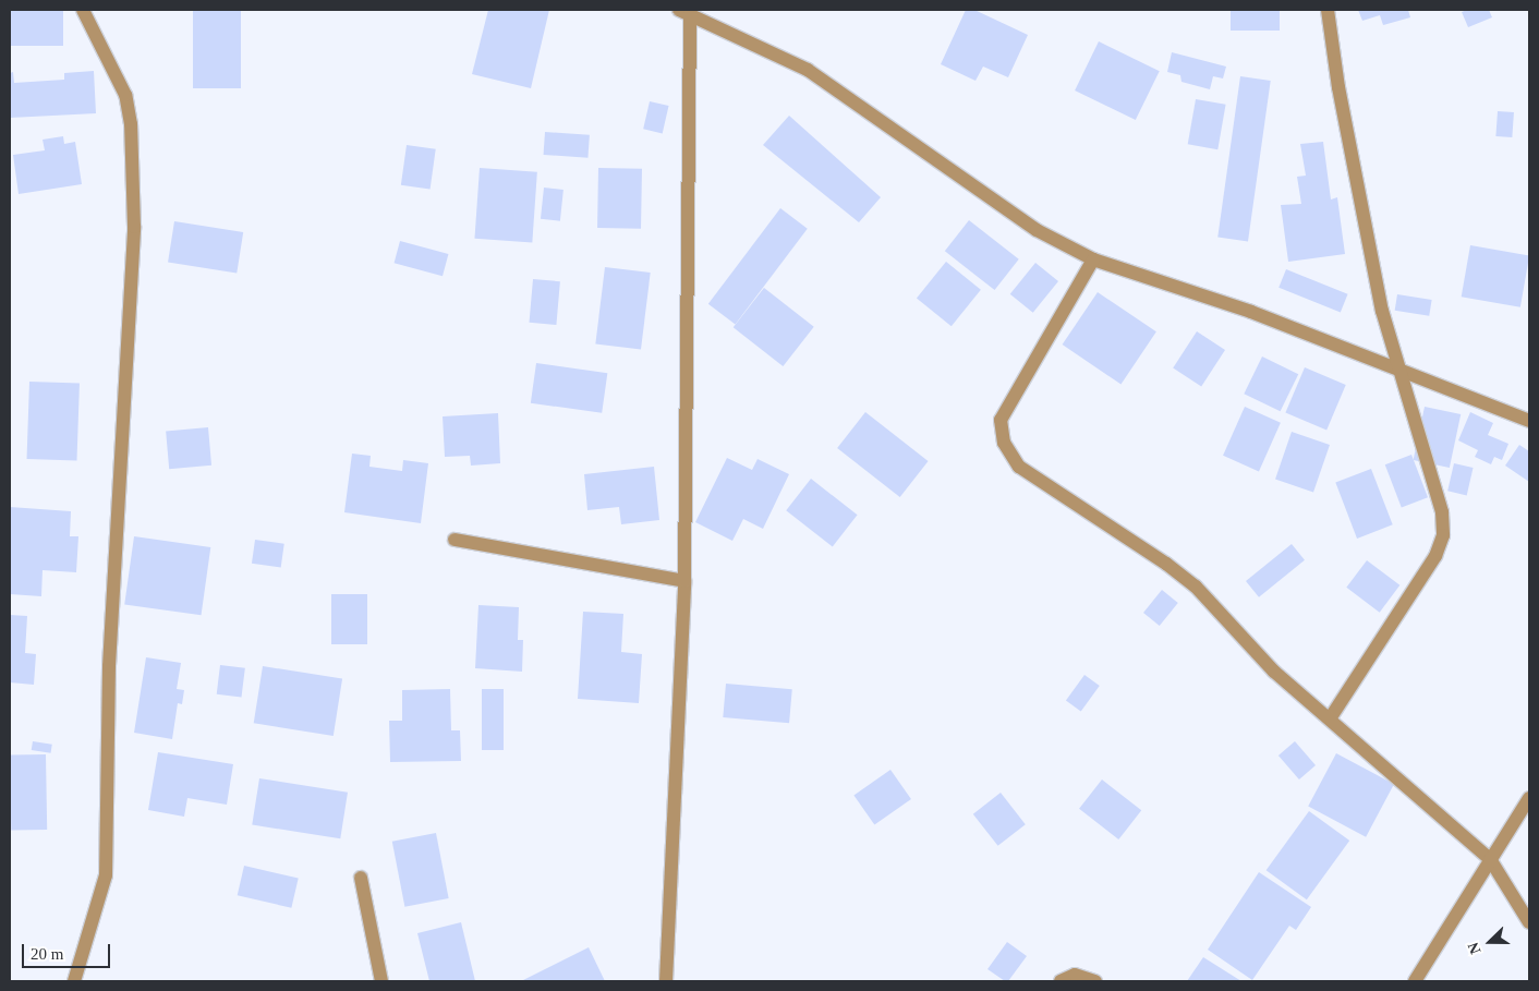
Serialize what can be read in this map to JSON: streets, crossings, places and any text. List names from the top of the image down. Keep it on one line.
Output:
{"scale_bar":"20 m","north":"left"}
